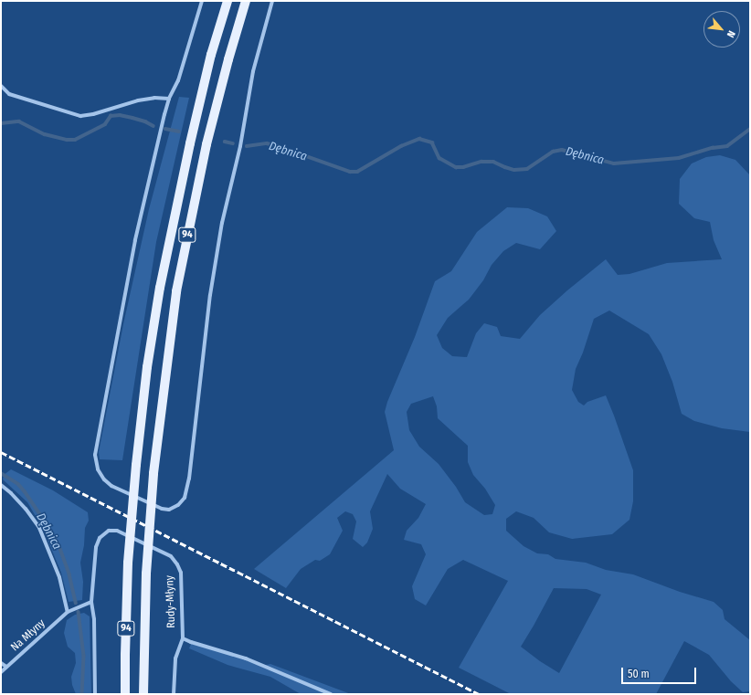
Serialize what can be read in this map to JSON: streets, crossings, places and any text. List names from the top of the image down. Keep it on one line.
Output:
{"streets":{"main road":["94"],"street":["Rudy-Młyny","Na Młyny"]},"water":["Dębnica"],"scale_bar":"50 m","north":"bottom right"}
